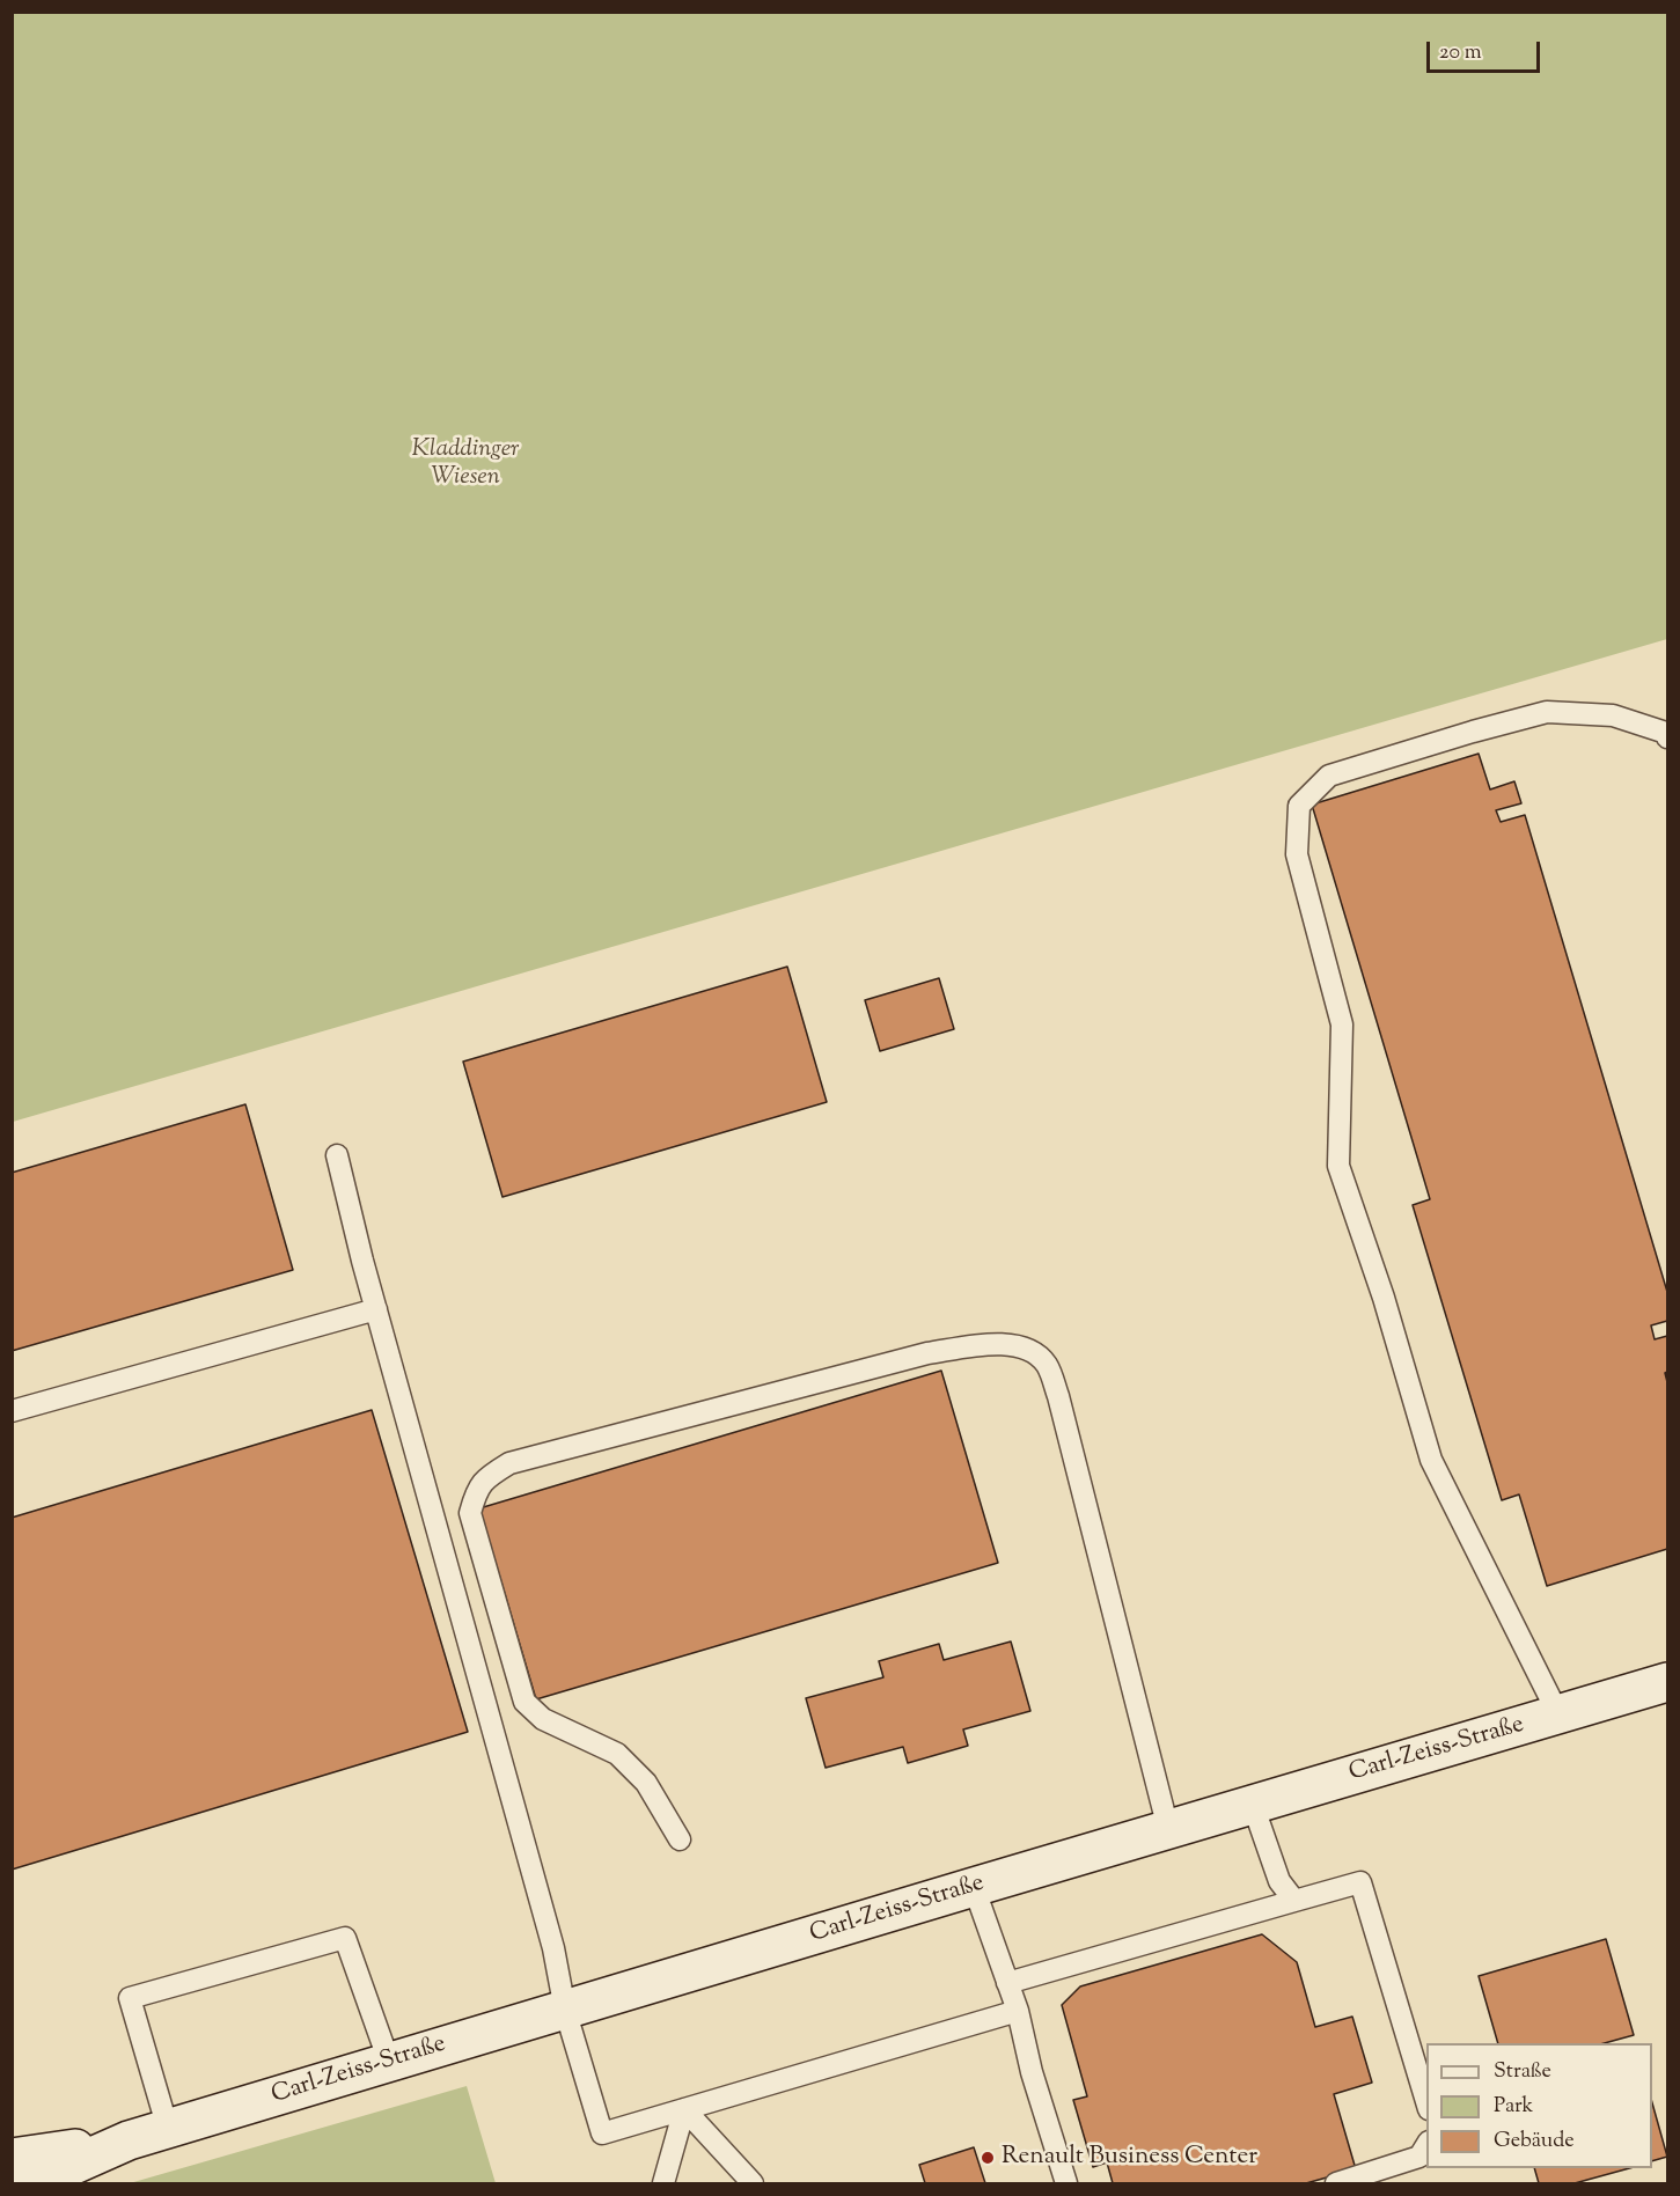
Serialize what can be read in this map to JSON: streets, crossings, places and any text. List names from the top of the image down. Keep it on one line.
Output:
{"streets":{"main road":["Carl-Zeiss-Straße"]},"parks":["Kladdinger Wiesen"],"places":["Renault Business Center"],"legend":["Straße","Park","Gebäude"],"scale_bar":"20 m"}
